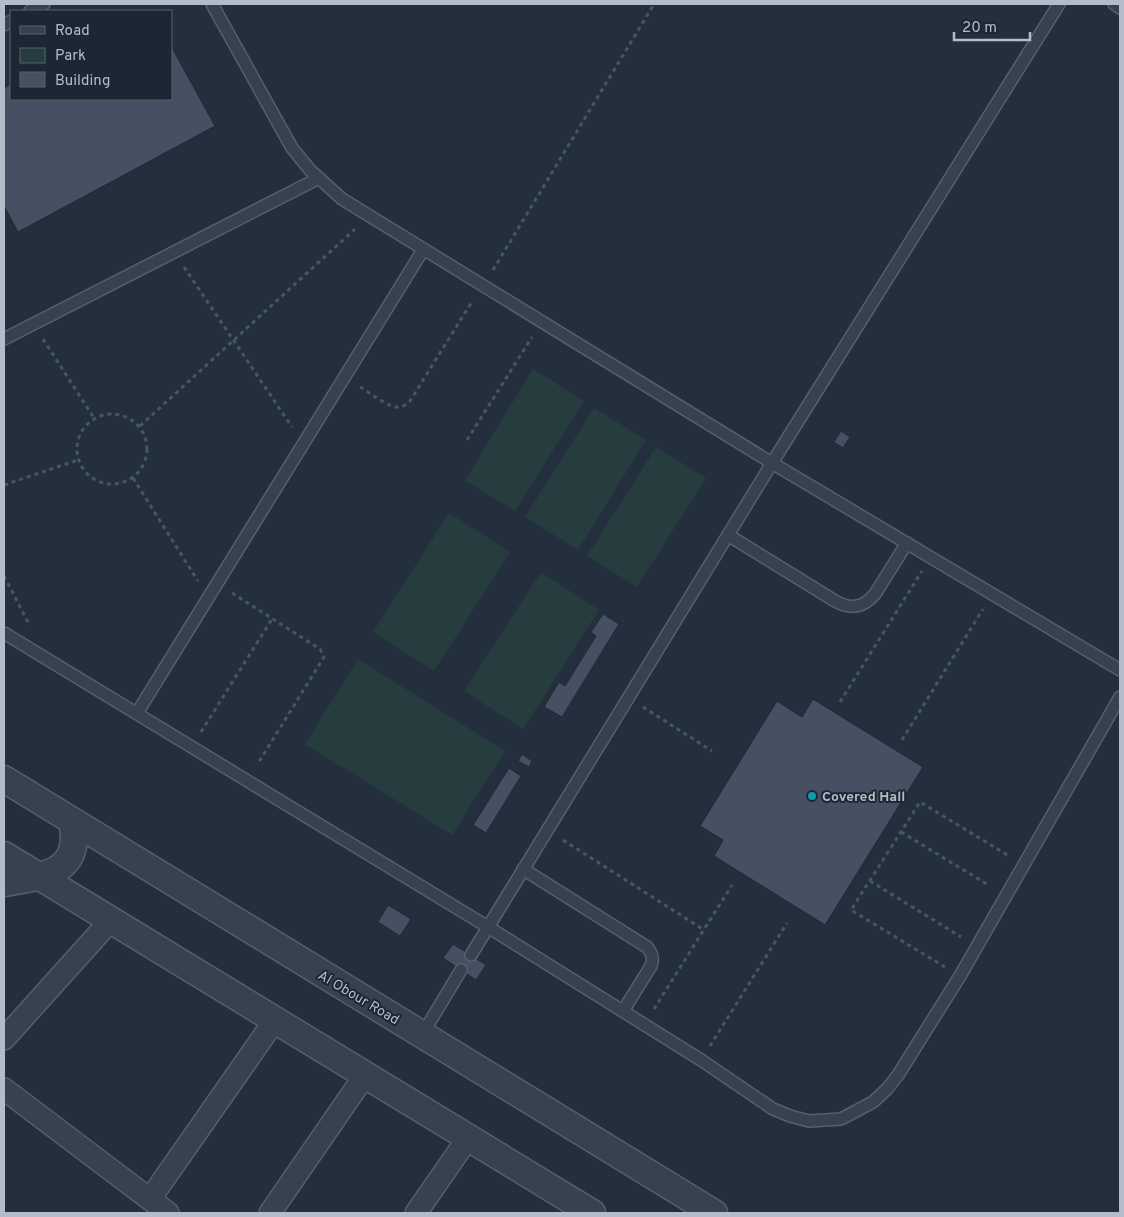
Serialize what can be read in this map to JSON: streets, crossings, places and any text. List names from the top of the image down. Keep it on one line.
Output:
{"streets":{"street":["Al Obour Road"]},"places":["Covered Hall"],"legend":["Road","Park","Building"],"scale_bar":"20 m"}
